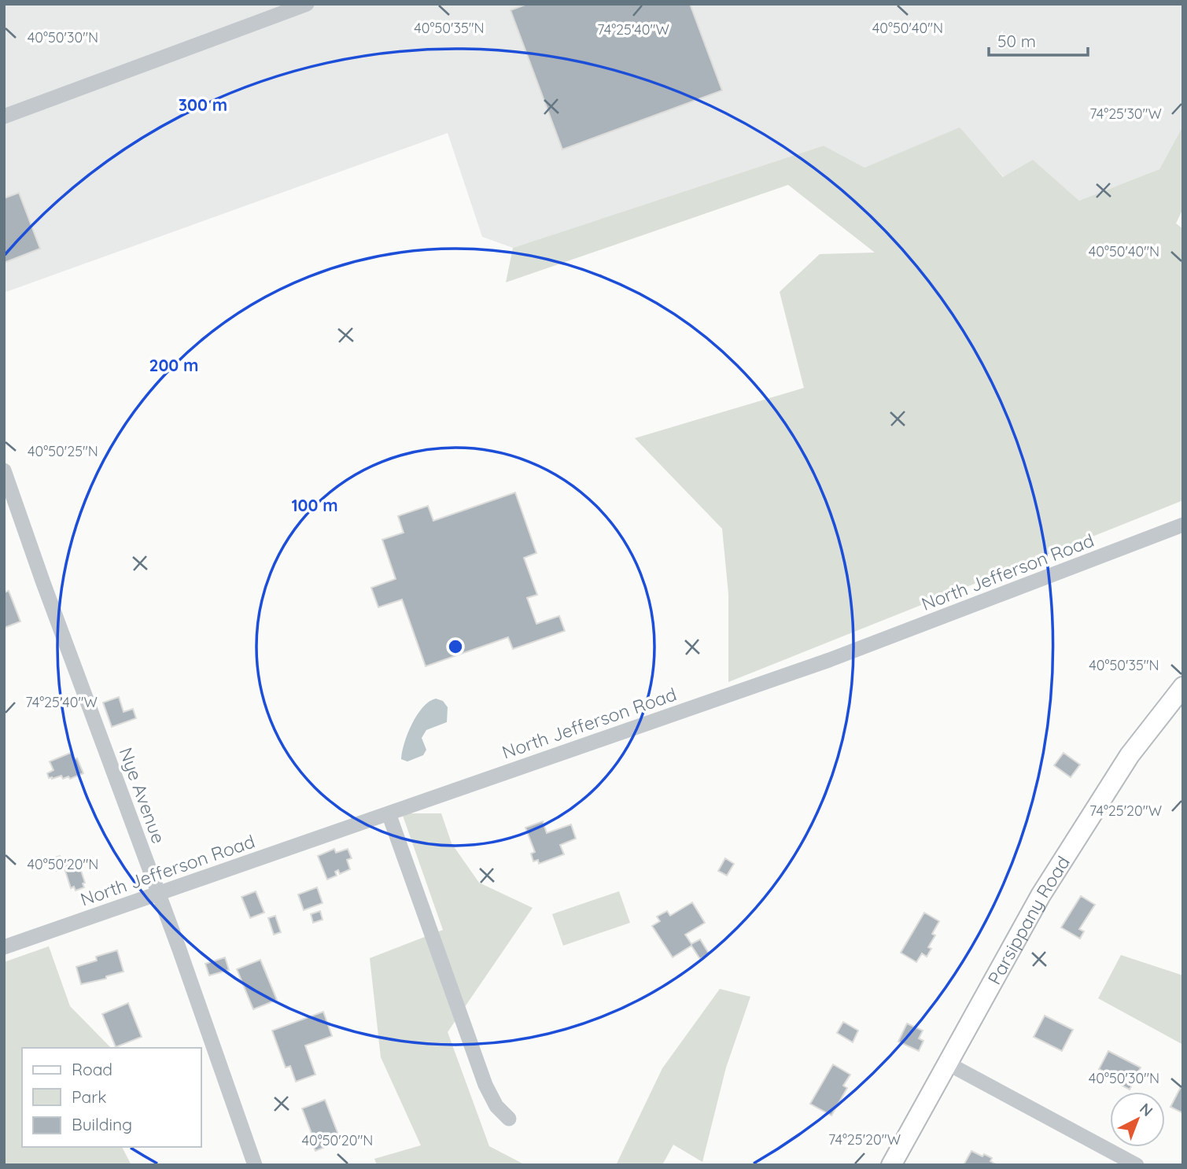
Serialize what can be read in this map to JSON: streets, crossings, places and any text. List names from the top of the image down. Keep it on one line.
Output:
{"streets":{"main road":["Parsippany Road"],"street":["North Jefferson Road","Nye Avenue"]},"crossings":[["North Jefferson Road","Nye Avenue"]],"legend":["Road","Park","Building"],"scale_bar":"50 m","north":"top right","coordinates":["40°50'40\"N","40°50'35\"N","74°25'40\"W","40°50'30\"N","74°25'30\"W","40°50'25\"N","74°25'20\"W","40°50'20\"N"],"rings":["300 m","200 m","100 m"]}
